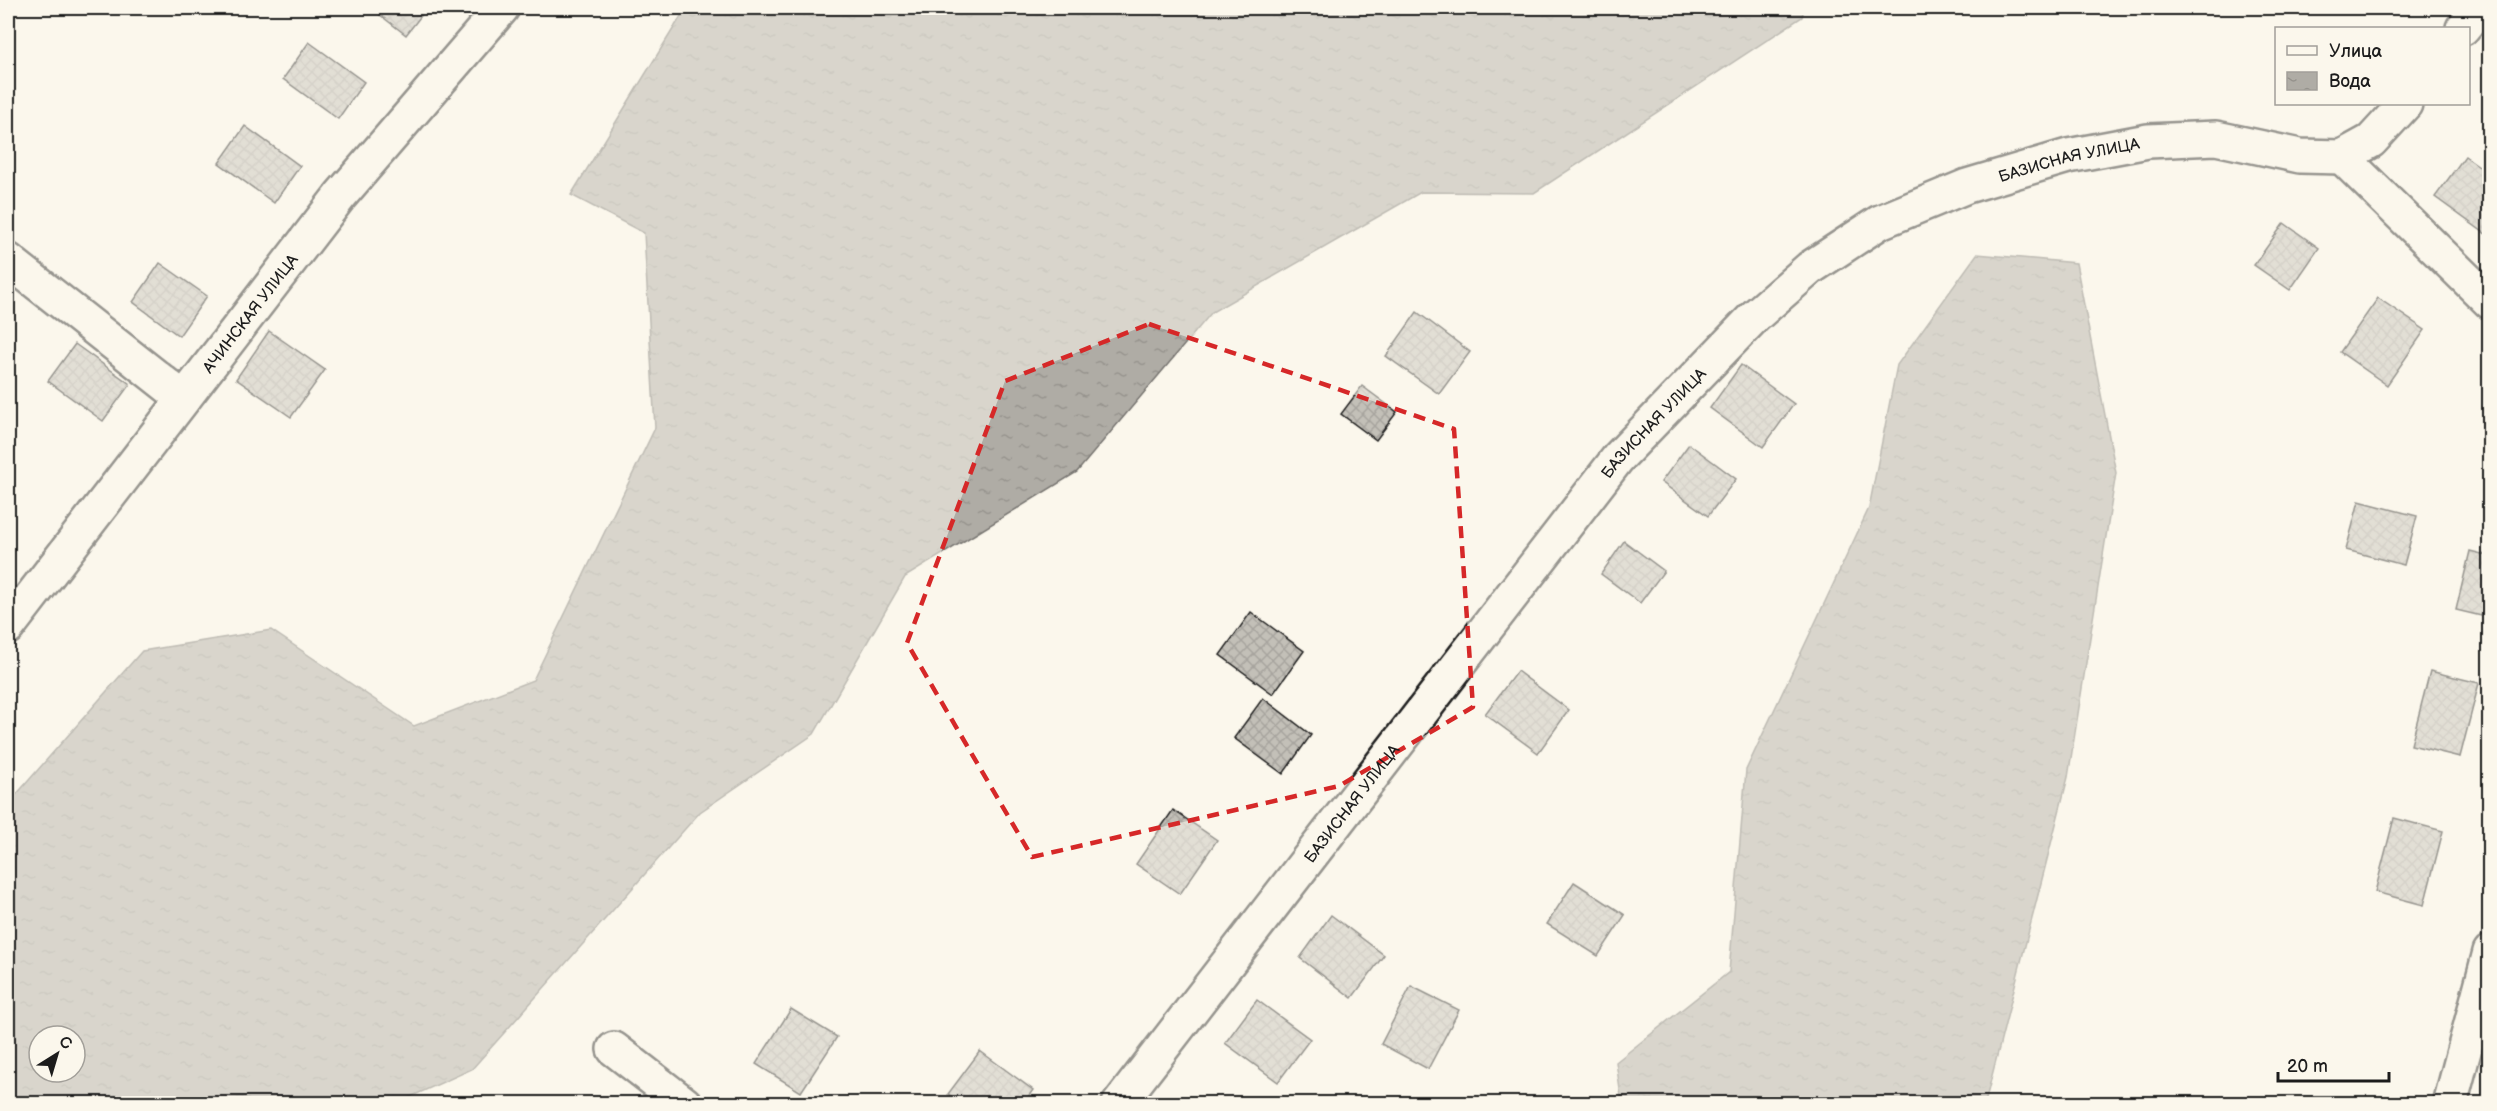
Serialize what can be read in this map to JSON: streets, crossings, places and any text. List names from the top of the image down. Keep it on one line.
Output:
{"streets":{"street":["БАЗИСНАЯ УЛИЦА","АЧИНСКАЯ УЛИЦА"]},"legend":["Улица","Вода"],"scale_bar":"20 m","north":"top right"}
